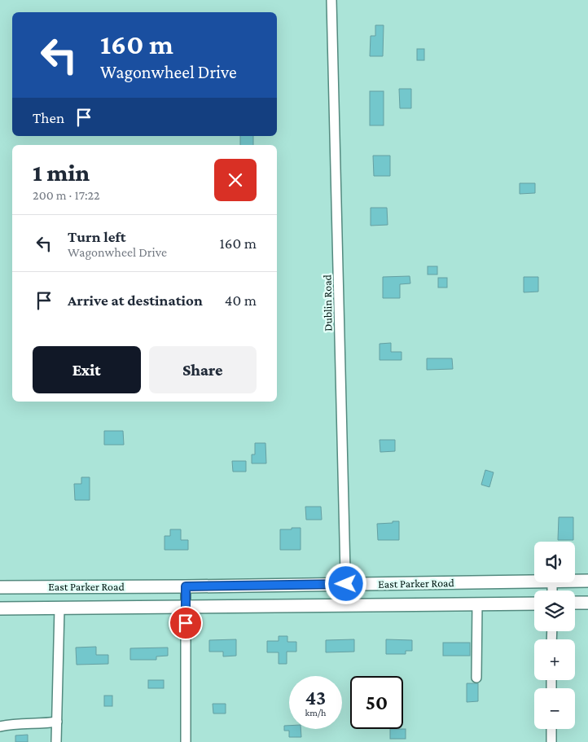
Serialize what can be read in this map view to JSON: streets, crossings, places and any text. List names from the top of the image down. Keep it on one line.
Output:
{"streets":{"main road":["East Parker Road"],"street":["Dublin Road"]},"crossings":[["Dublin Road","East Parker Road"]],"page":{"turn":["160 m","Wagonwheel Drive"],"then":"Then","heading":["1 min","200 m · 17:22"],"list":[{"name":"Turn left","note":"Wagonwheel Drive","value":"160 m"},{"name":"Arrive at destination","value":"40 m"}],"buttons":["Exit","Share"],"map_buttons":["+","−"],"speed":"43 km/h","limit":"50"}}
